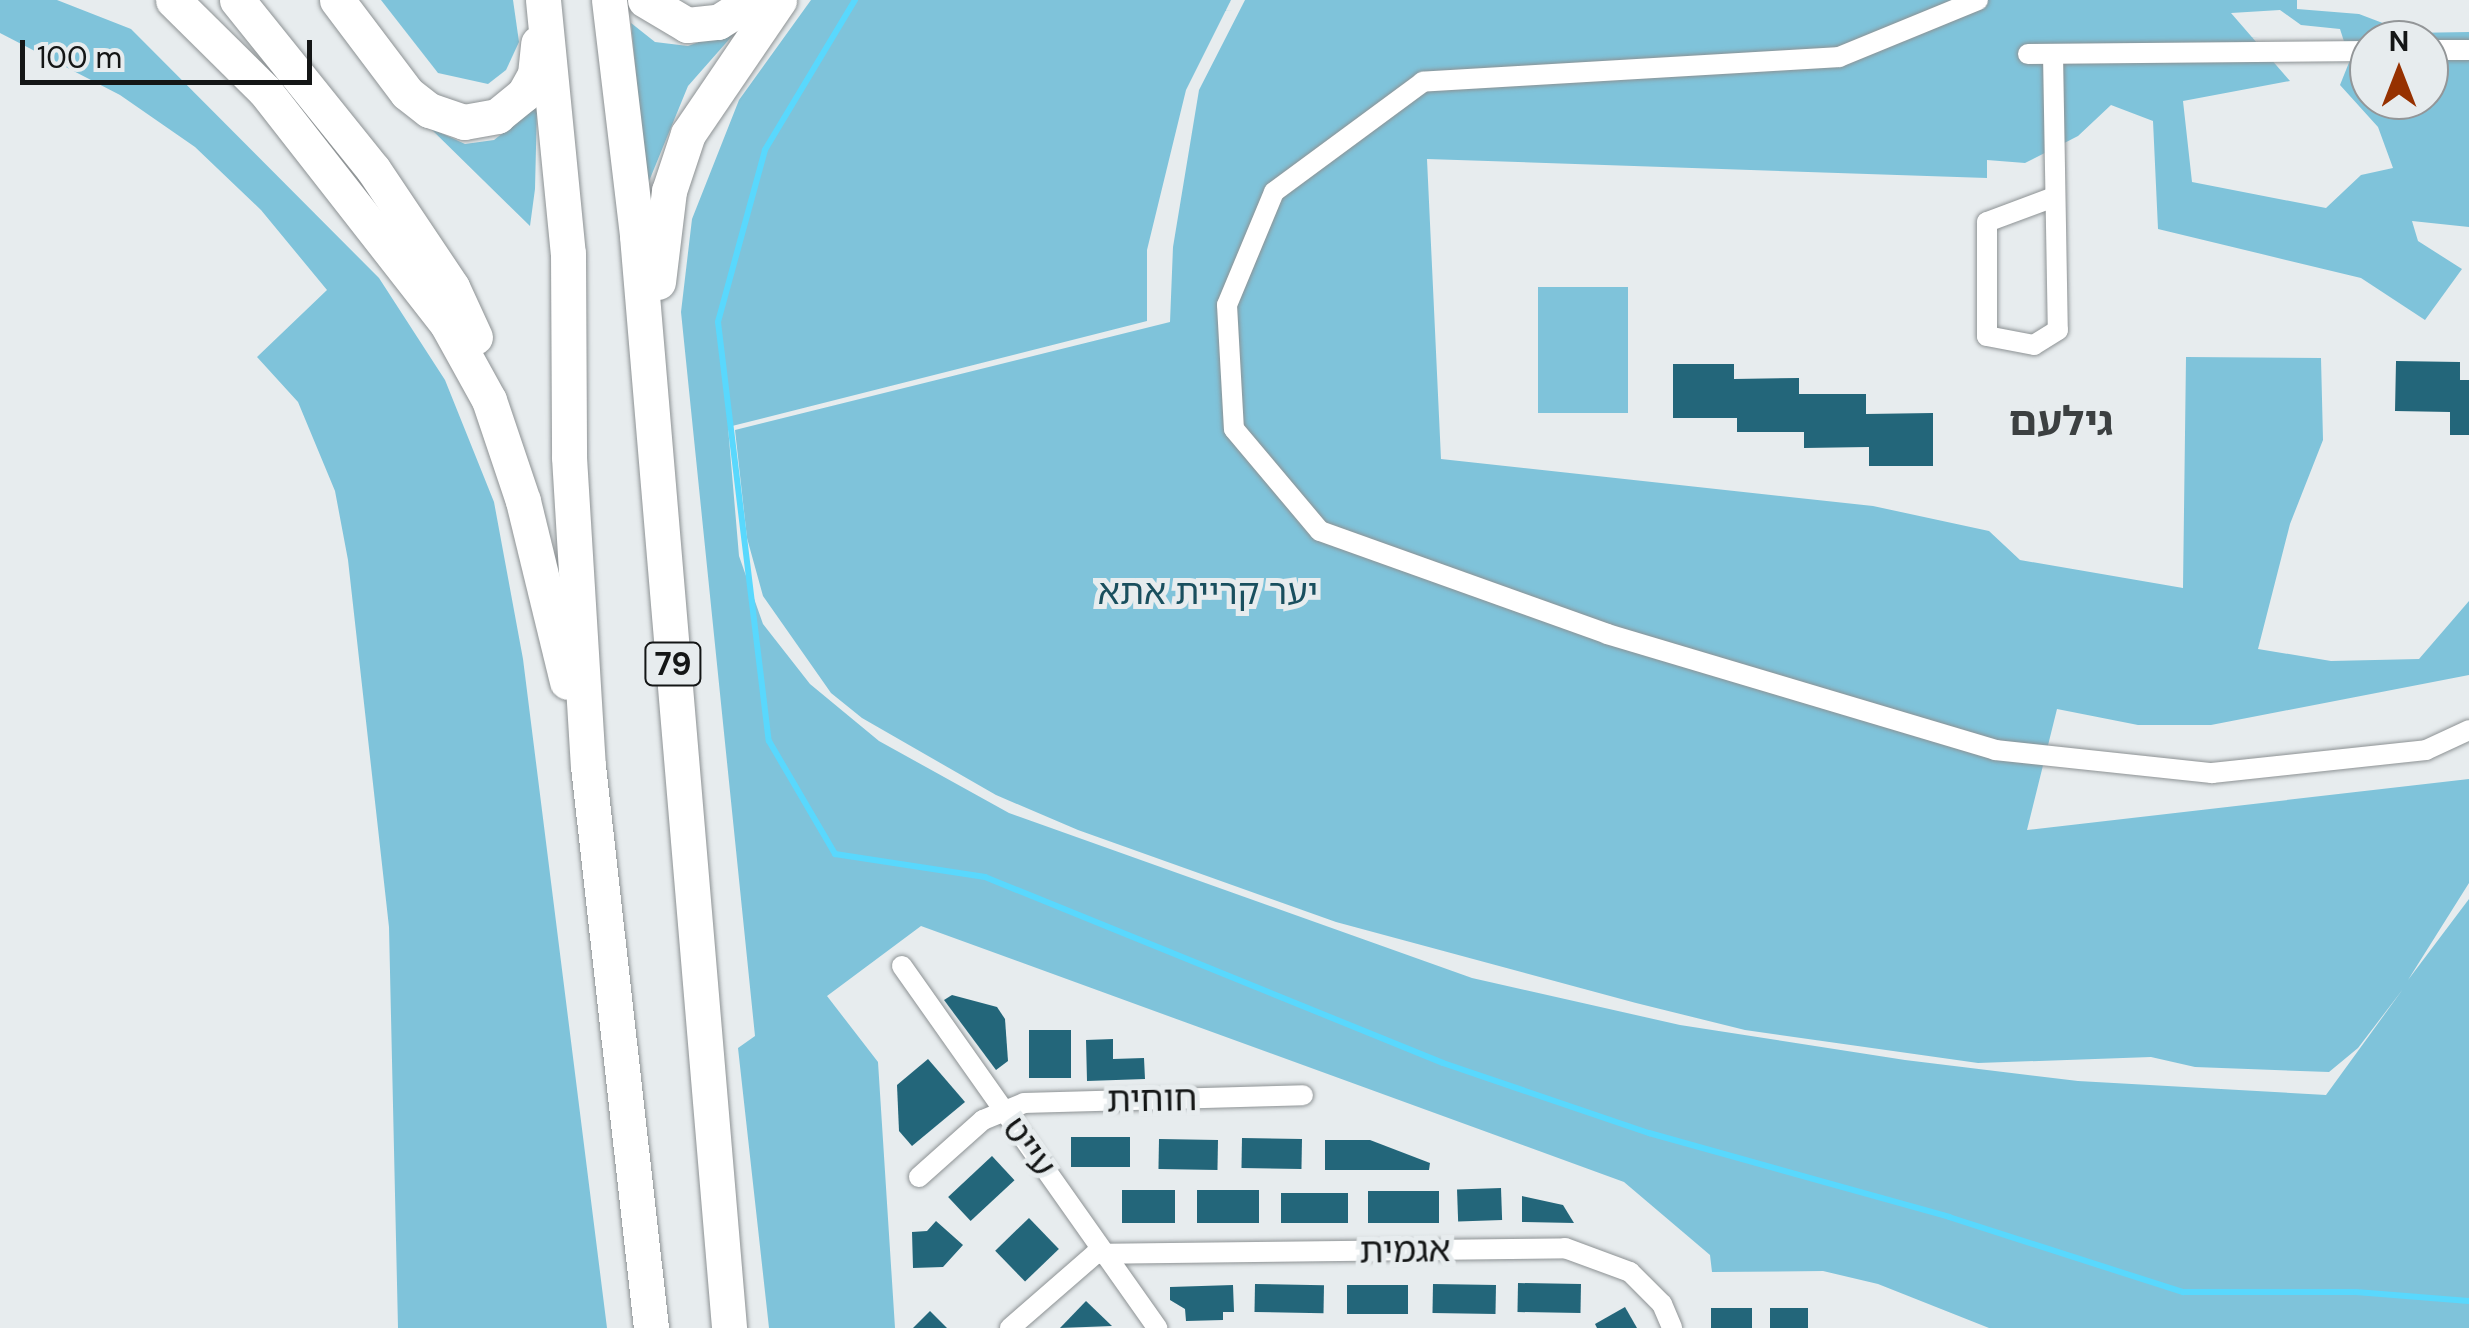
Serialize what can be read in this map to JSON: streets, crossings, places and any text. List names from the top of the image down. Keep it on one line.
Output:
{"streets":{"highway":["79"],"street":["חוחית","עייט","אגמית"]},"crossings":[["חוחית","עייט"],["עייט","אגמית"]],"districts":["גילעם"],"parks":["יער קריית אתא"],"scale_bar":"100 m","north":"top"}
